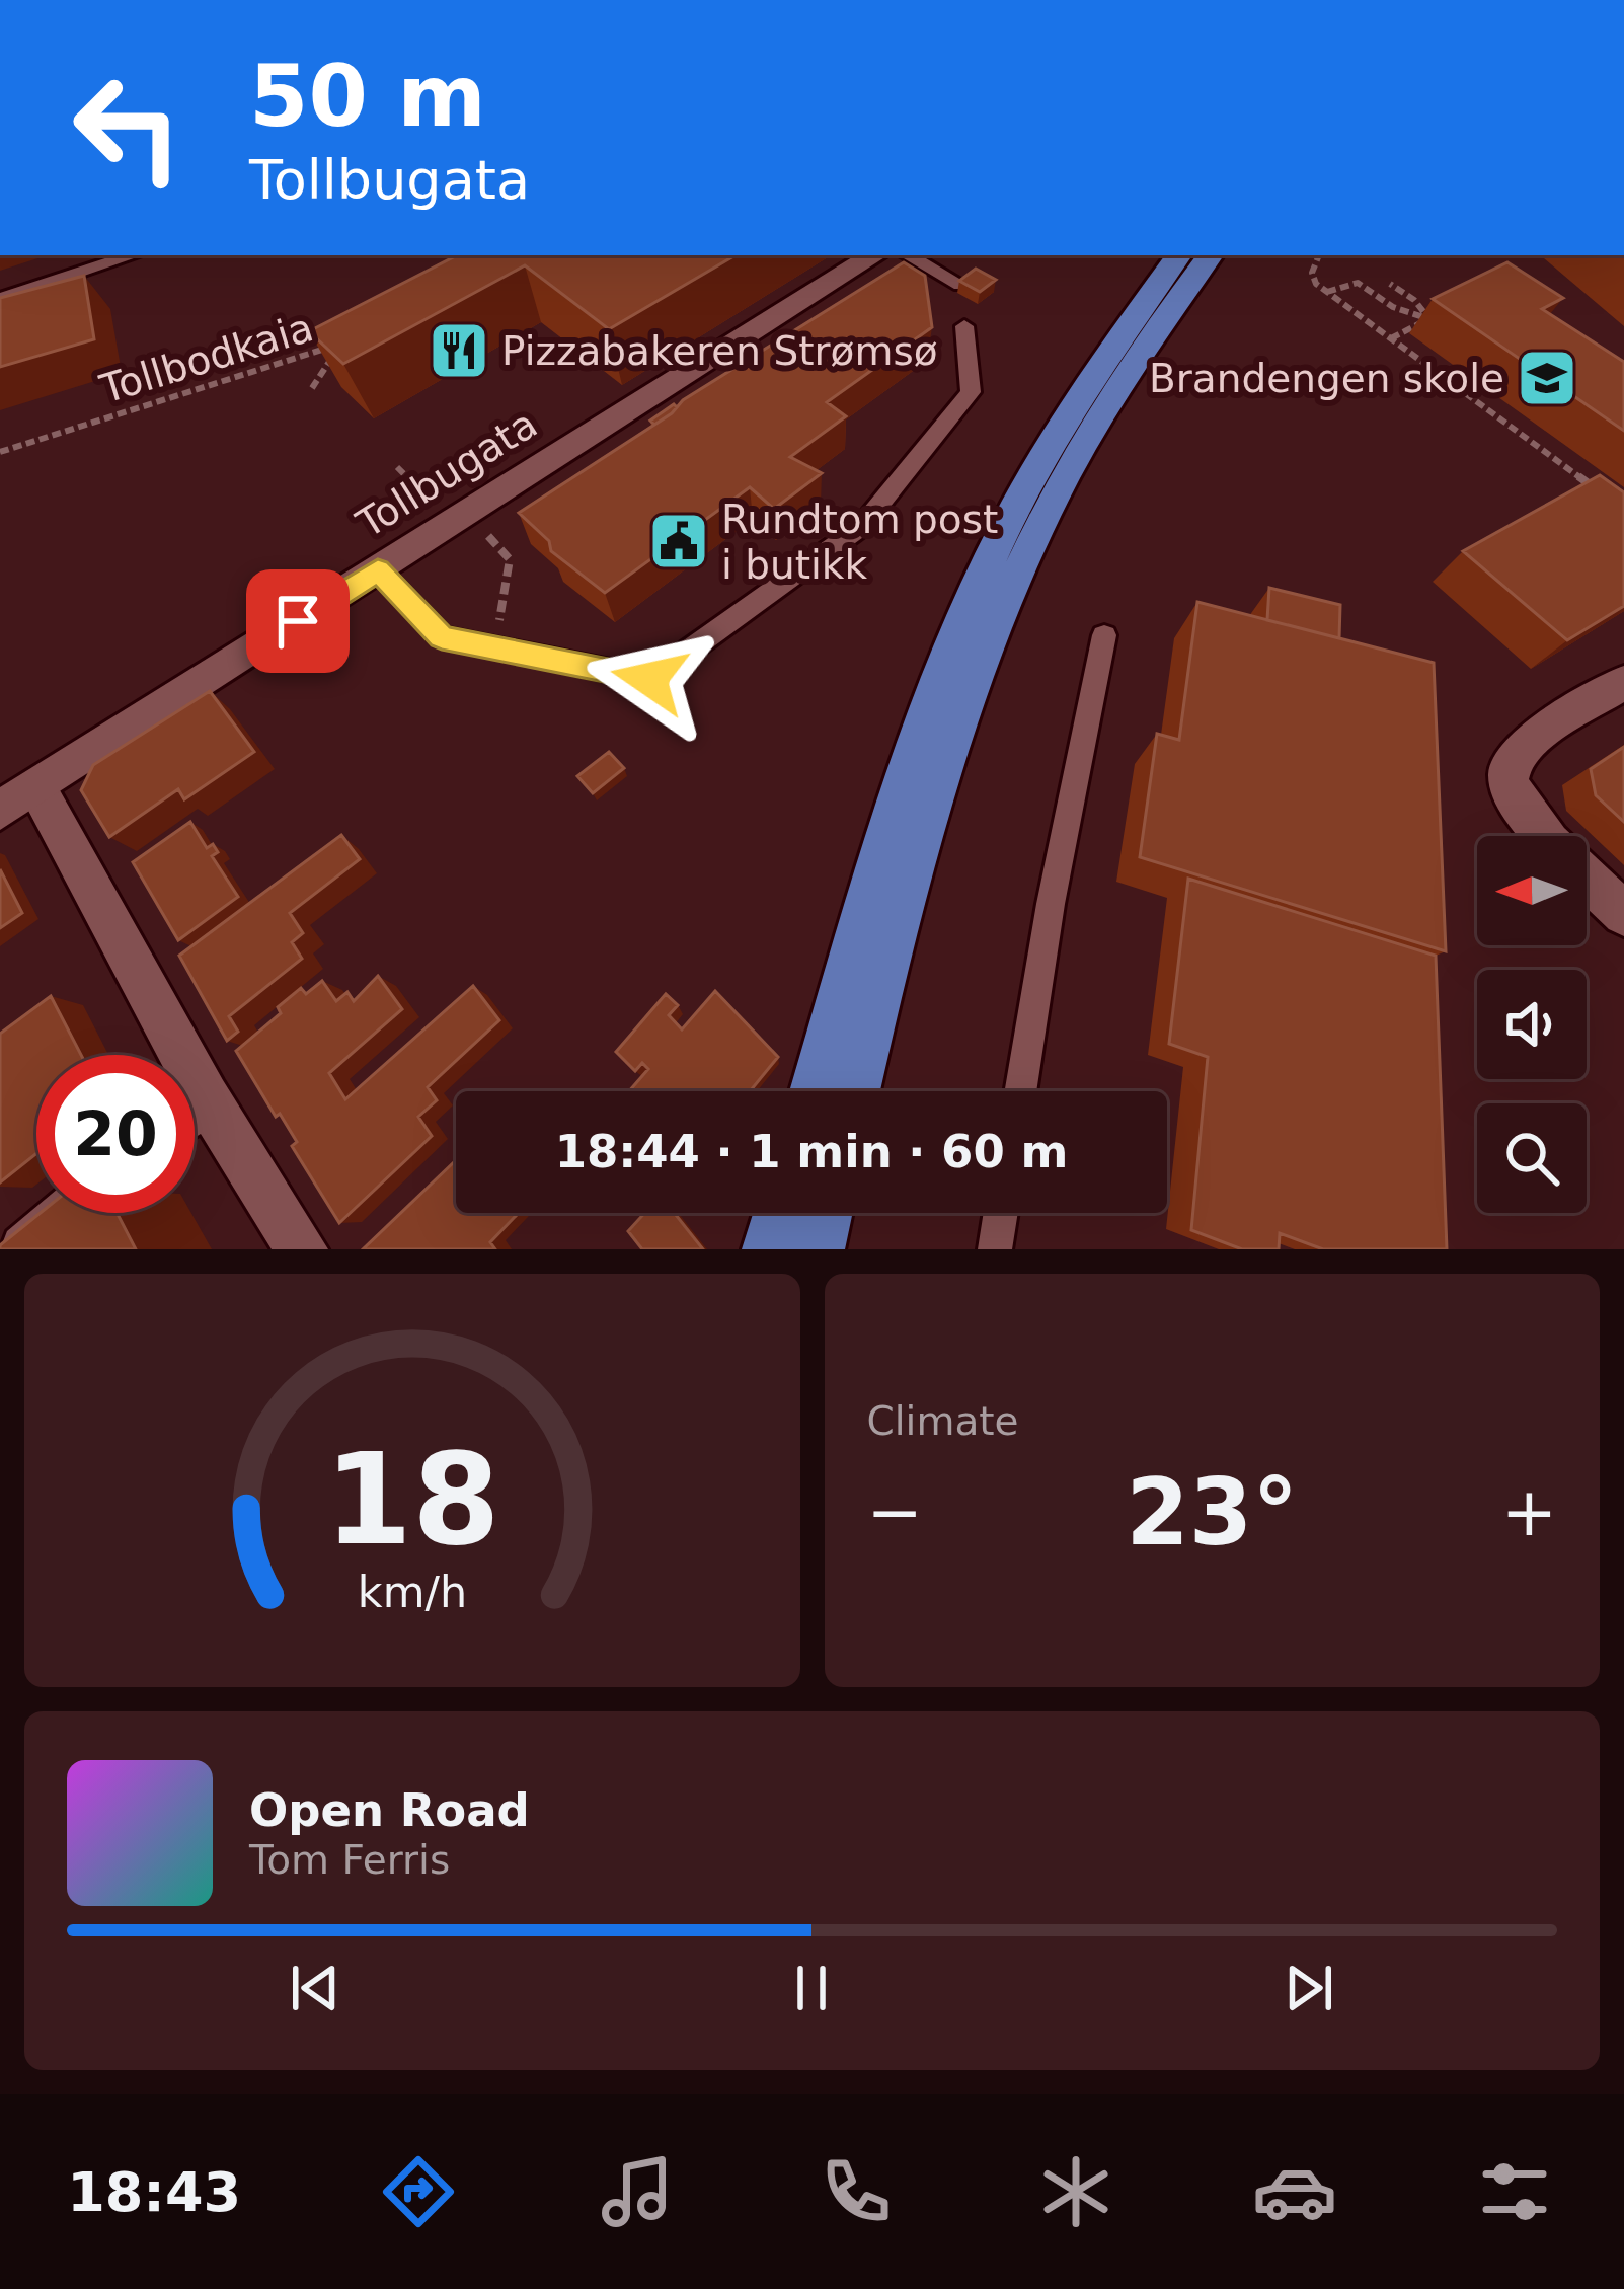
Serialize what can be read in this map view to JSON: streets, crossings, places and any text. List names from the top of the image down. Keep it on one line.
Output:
{"streets":{"main road":["Tollbugata"],"path":["Tollbodkaia"]},"places":{"restaurant":["Pizzabakeren Strømsø"],"school or university":["Brandengen skole"],"public building":["Rundtom post i butikk"]},"north":"left","page":{"turn":["50 m","Tollbugata"],"limit":"20","trip":"18:44 · 1 min · 60 m","tile":"Climate","heat":["−","23°","+"],"song":["Open Road","Tom Ferris"],"tabs":"18:43","gauge":["18","km/h"]}}
